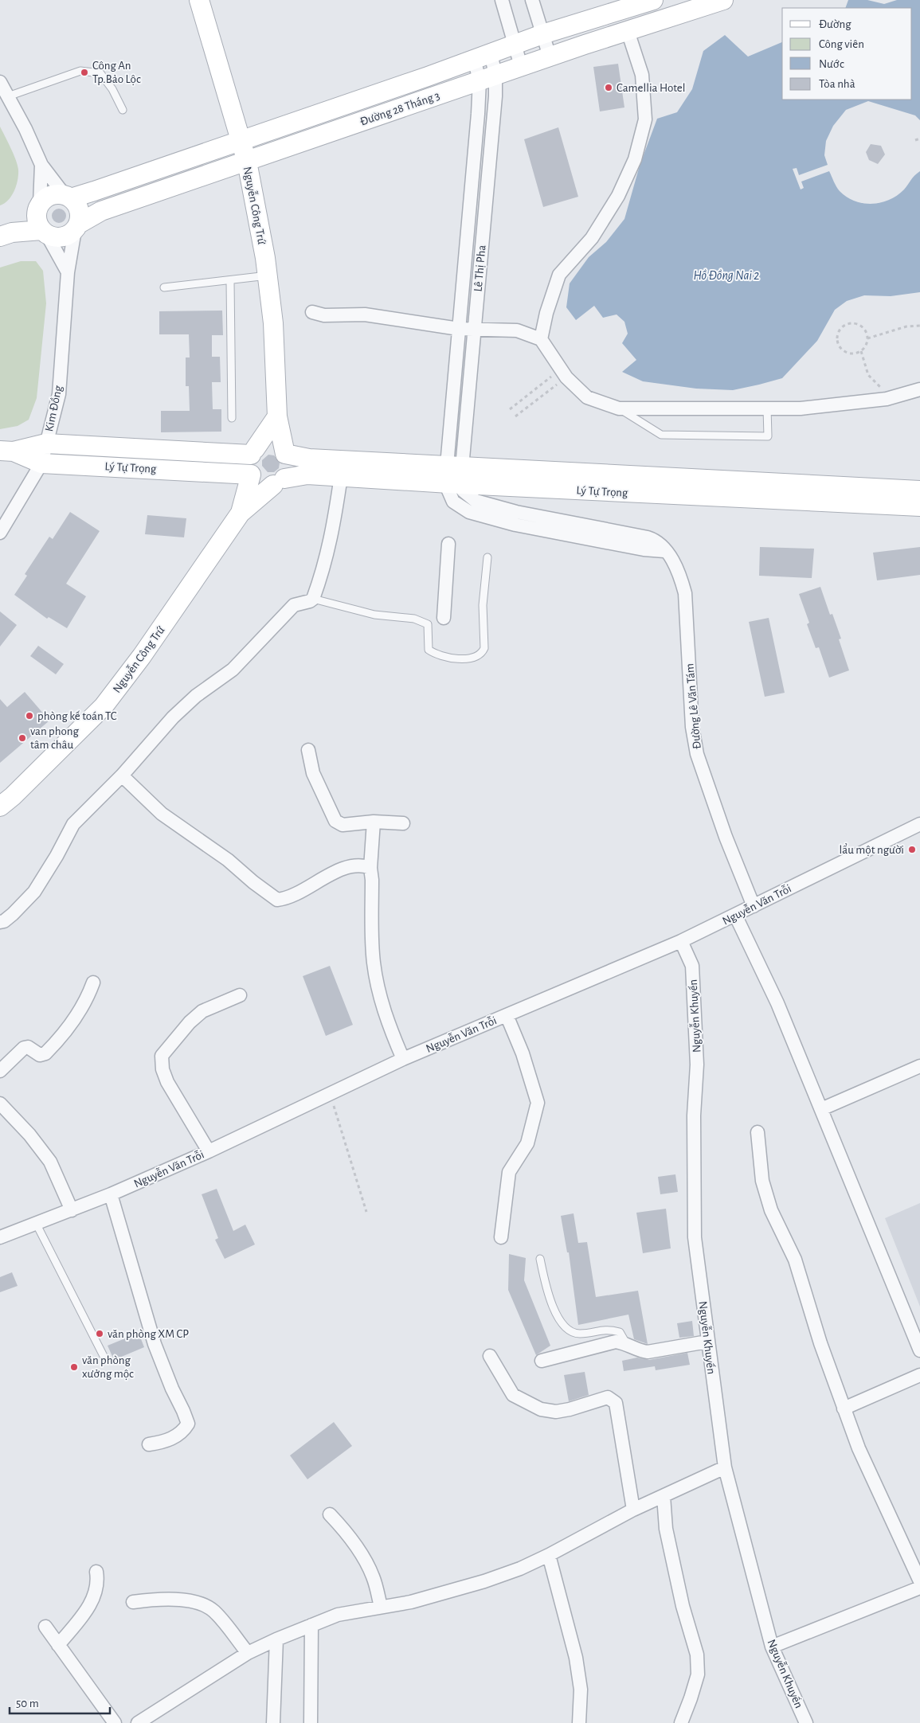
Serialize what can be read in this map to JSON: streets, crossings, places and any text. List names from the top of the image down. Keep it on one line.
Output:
{"streets":{"street":["Đường 28 Tháng 3","Nguyễn Công Trứ","Lê Thị Pha","Kim Đồng","Lý Tự Trọng","Đường Lê Văn Tám","Nguyễn Văn Trỗi","Nguyễn Khuyến"]},"crossings":[["Đường 28 Tháng 3","Nguyễn Công Trứ"],["Đường 28 Tháng 3","Lê Thị Pha"],["Đường 28 Tháng 3","Kim Đồng"],["Nguyễn Công Trứ","Lý Tự Trọng"],["Lê Thị Pha","Lý Tự Trọng"],["Lê Thị Pha","Đường Lê Văn Tám"],["Kim Đồng","Lý Tự Trọng"],["Lý Tự Trọng","Đường Lê Văn Tám"],["Đường Lê Văn Tám","Nguyễn Văn Trỗi"],["Nguyễn Văn Trỗi","Nguyễn Khuyến"]],"water":["Hồ Đồng Nai 2"],"places":["Công An Tp.Bảo Lộc","Camellia Hotel","phòng kế toán TC","van phong tâm châu","lẩu một người","văn phòng XM CP","văn phòng xưởng mộc"],"legend":["Đường","Công viên","Nước","Tòa nhà"],"scale_bar":"50 m"}
